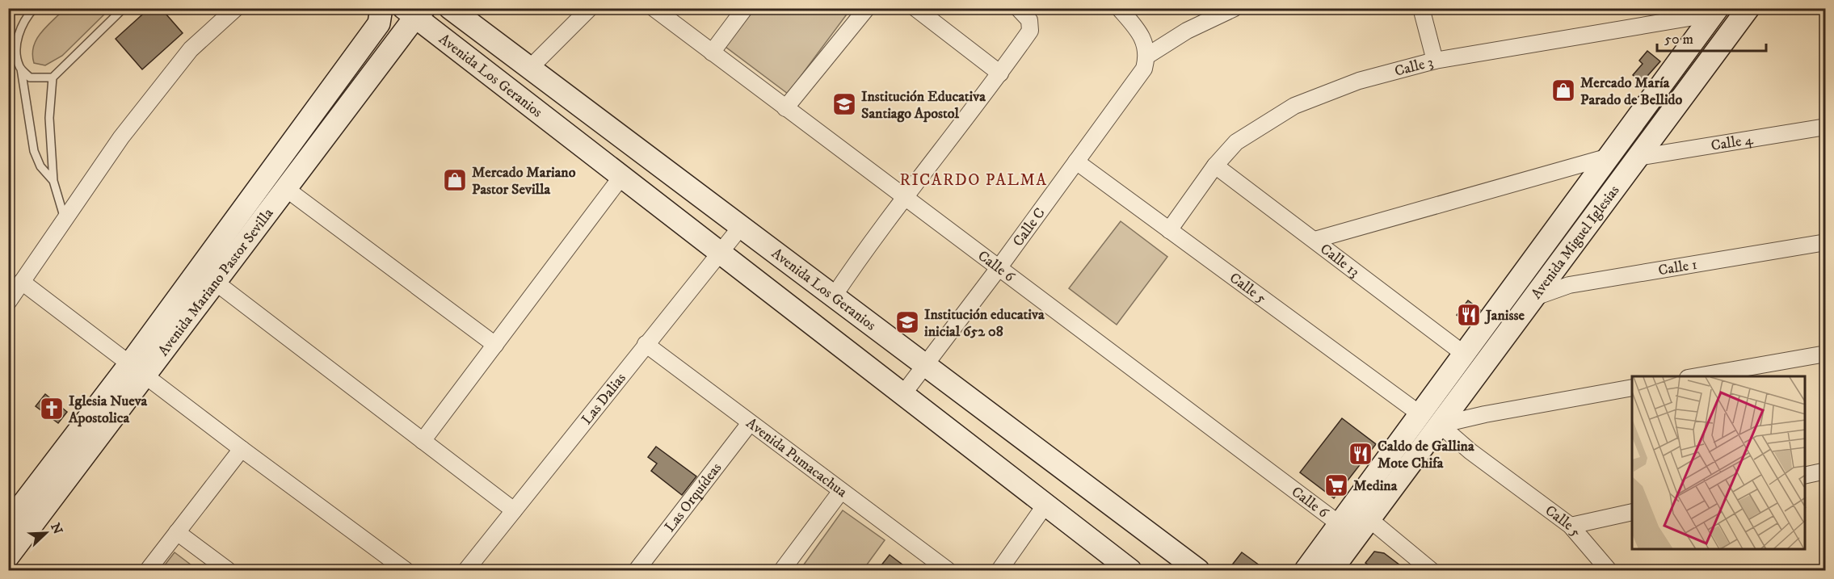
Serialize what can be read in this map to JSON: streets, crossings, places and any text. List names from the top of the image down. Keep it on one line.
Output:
{"streets":{"main road":["Avenida Los Geranios","Avenida Miguel Iglesias","Avenida Mariano Pastor Sevilla"],"street":["Calle 3","Calle 4","Calle C","Calle 13","Calle 6","Calle 1","Calle 5","Las Dalias","Avenida Pumacachua","Las Orquídeas"]},"crossings":[["Calle 3","Avenida Miguel Iglesias"],["Calle 3","Calle 13"],["Calle 3","Calle 5"],["Avenida Los Geranios","Calle C"],["Avenida Los Geranios","Avenida Mariano Pastor Sevilla"],["Avenida Los Geranios","Las Dalias"],["Calle 4","Avenida Miguel Iglesias"],["Calle C","Calle 6"],["Calle C","Calle 5"],["Avenida Miguel Iglesias","Calle 13"],["Avenida Miguel Iglesias","Calle 6"],["Avenida Miguel Iglesias","Calle 1"],["Avenida Miguel Iglesias","Calle 5"],["Las Dalias","Avenida Pumacachua"],["Avenida Pumacachua","Las Orquídeas"]],"districts":["RICARDO PALMA"],"places":{"shop":["Mercado María Parado de Bellido","Mercado Mariano Pastor Sevilla"],"school or university":["Institución Educativa Santiago Apostol","Institución educativa inicial 652 08"],"restaurant":["Janisse","Caldo de Gallina Mote Chifa"],"church":["Iglesia Nueva Apostolica"],"supermarket":["Medina"]},"scale_bar":"50 m","north":"top right"}
